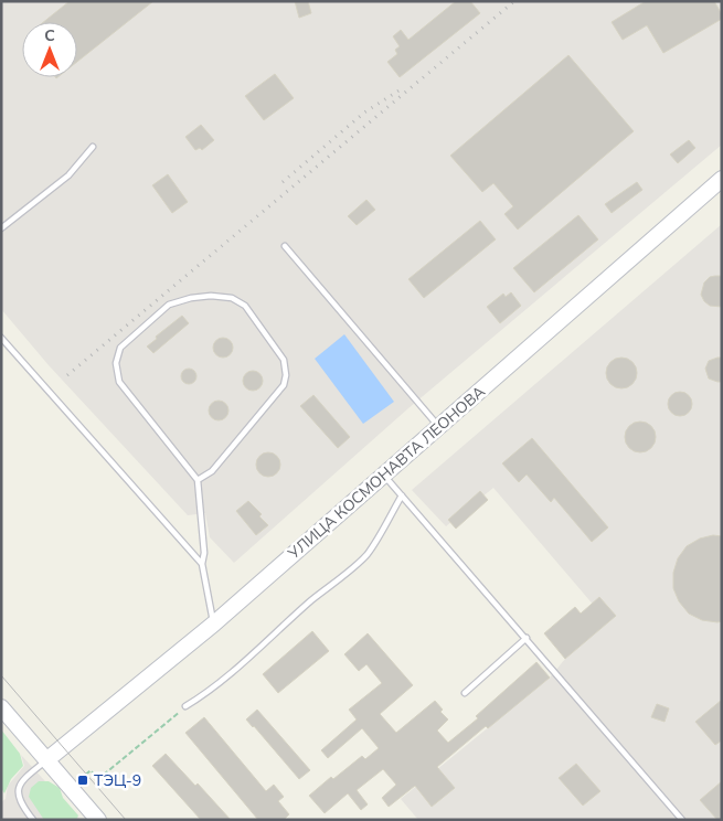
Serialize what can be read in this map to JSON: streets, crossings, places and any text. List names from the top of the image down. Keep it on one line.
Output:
{"streets":{"street":["УЛИЦА КОСМОНАВТА ЛЕОНОВА"]},"places":{"transit":["ТЭЦ-9"]},"north":"top"}
